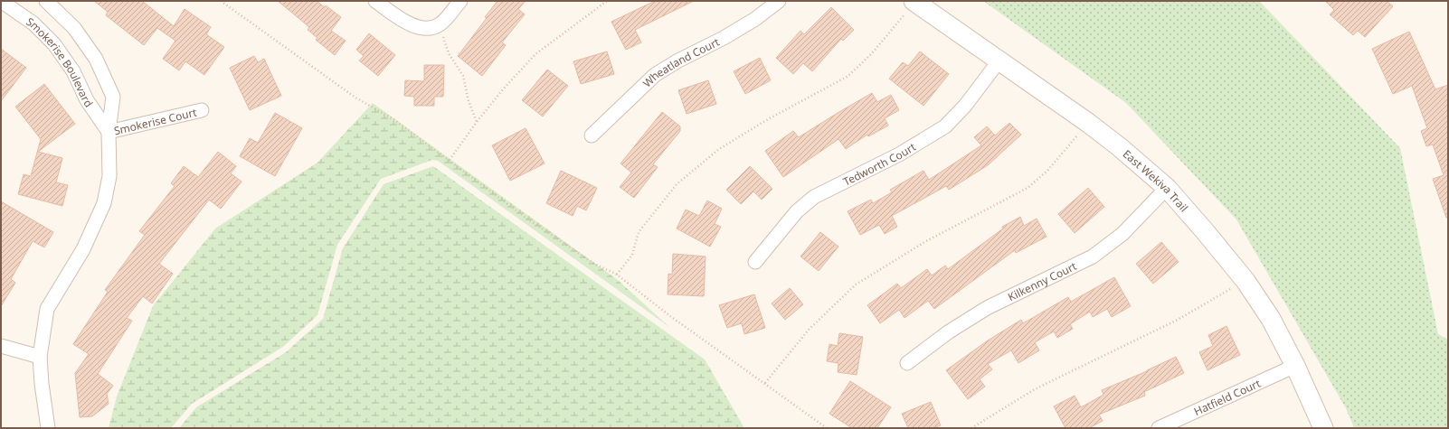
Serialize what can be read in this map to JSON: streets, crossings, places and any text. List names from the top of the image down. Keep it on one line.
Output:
{"streets":{"street":["Smokerise Boulevard","Wheatland Court","Smokerise Court","Tedworth Court","East Wekiva Trail","Kilkenny Court","Hatfield Court"]},"crossings":[["Smokerise Boulevard","Smokerise Court"],["Tedworth Court","East Wekiva Trail"],["East Wekiva Trail","Kilkenny Court"],["East Wekiva Trail","Hatfield Court"]]}
